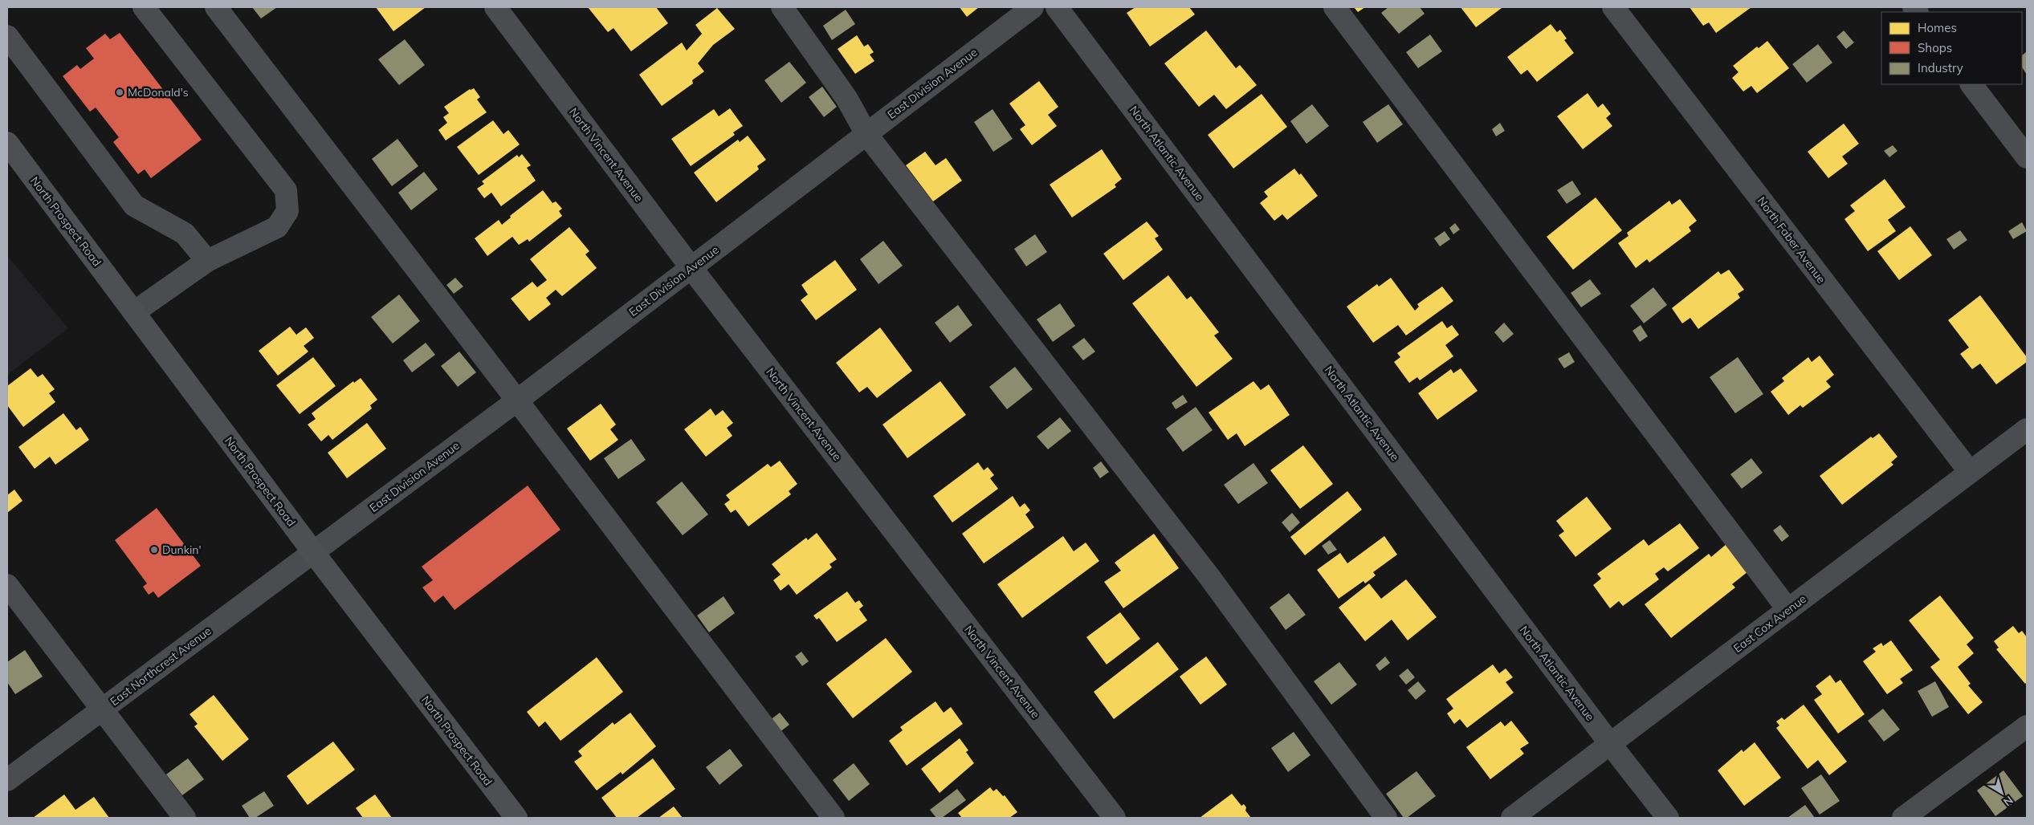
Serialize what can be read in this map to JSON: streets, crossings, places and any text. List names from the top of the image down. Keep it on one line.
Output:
{"streets":{"main road":["North Prospect Road"],"street":["East Division Avenue","North Atlantic Avenue","North Vincent Avenue","North Faber Avenue","East Cox Avenue","East Northcrest Avenue"]},"crossings":[["East Division Avenue","North Vincent Avenue"],["East Division Avenue","North Prospect Road"],["East Division Avenue","East Northcrest Avenue"],["North Atlantic Avenue","East Cox Avenue"],["North Prospect Road","East Northcrest Avenue"],["North Faber Avenue","East Cox Avenue"]],"places":["McDonald's","Dunkin'"],"legend":["Homes","Shops","Industry"],"north":"bottom right"}
